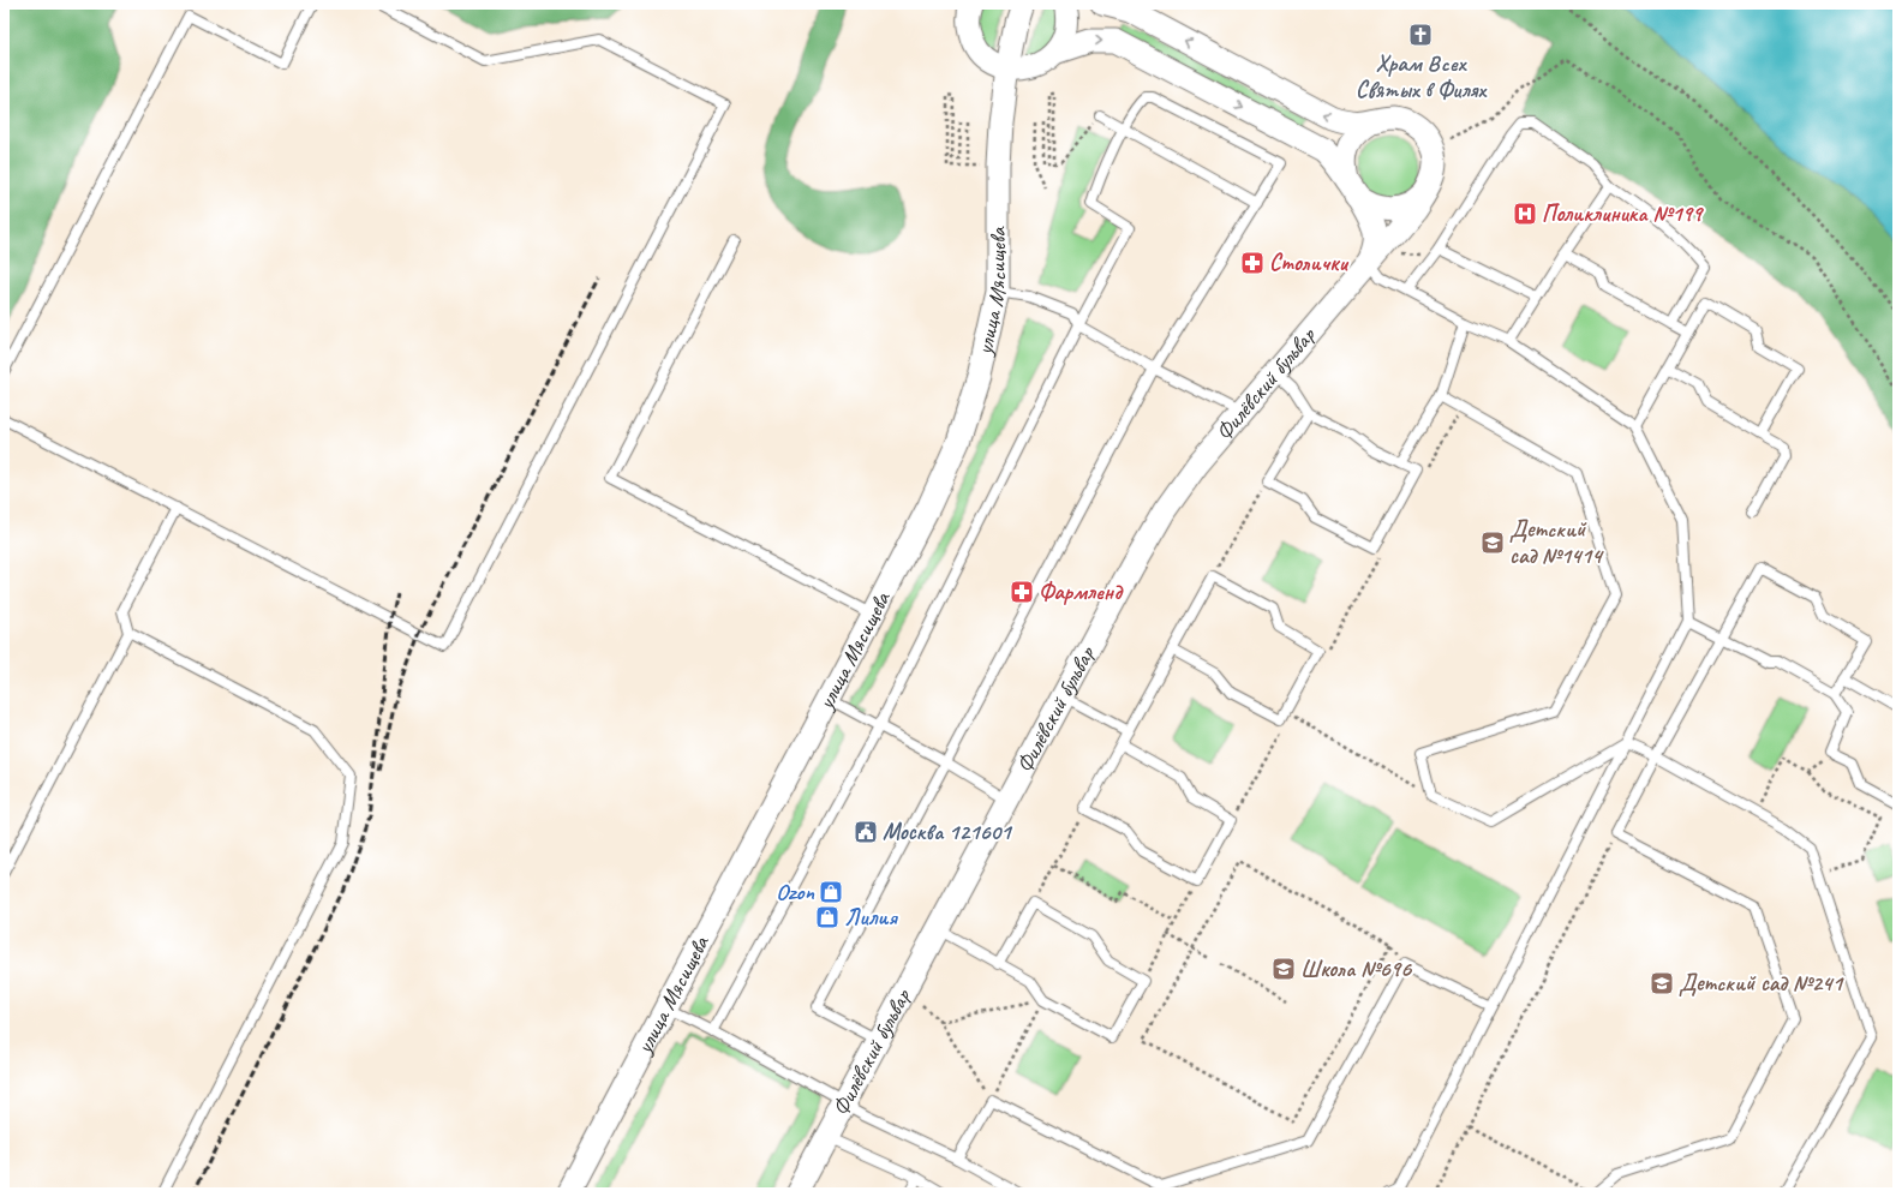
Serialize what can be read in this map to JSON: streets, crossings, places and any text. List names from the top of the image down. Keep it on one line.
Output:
{"streets":{"street":["улица Мясищева","Филёвский бульвар"]},"places":{"church":["Храм Всех Святых в Филях"],"hospital":["Поликлиника №199"],"pharmacy":["Столички","Фармленд"],"school or university":["Детский сад №1414","Школа №696","Детский сад №241"],"public building":["Москва 121601"],"shop":["Ozon","Лилия"]}}
